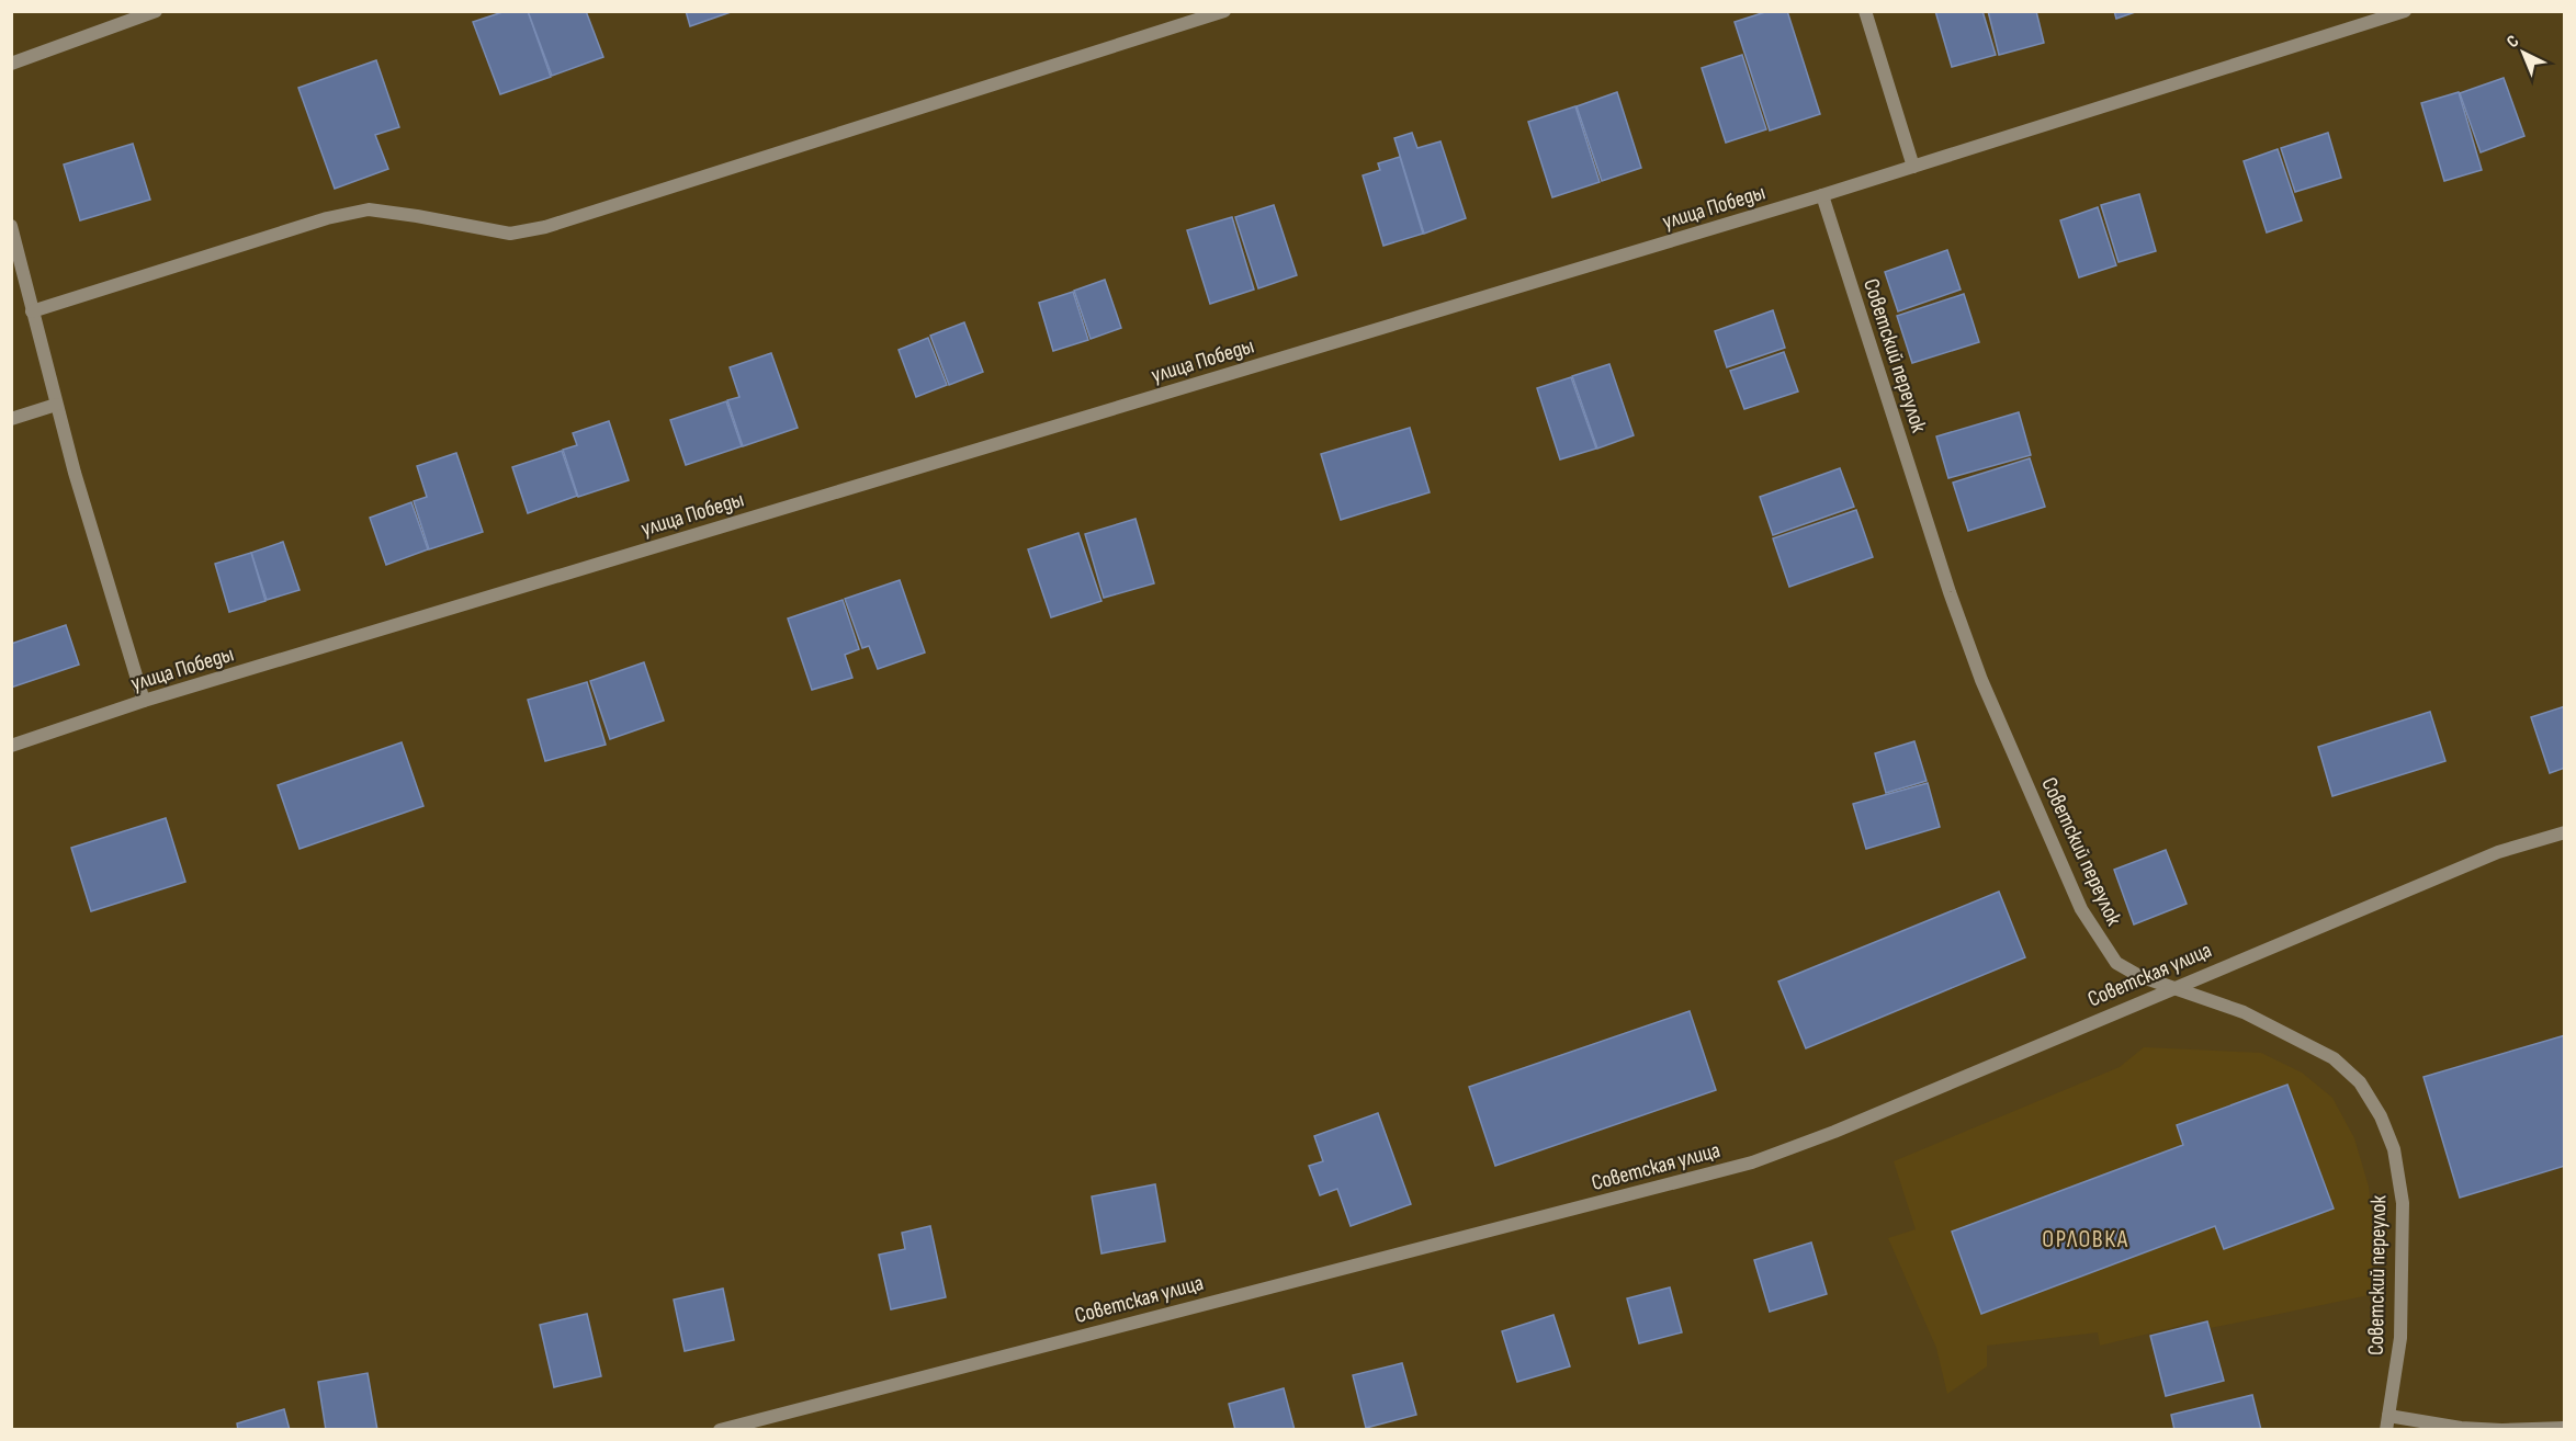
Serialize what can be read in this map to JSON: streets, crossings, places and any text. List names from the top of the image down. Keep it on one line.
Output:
{"streets":{"street":["улица Победы","Советский переулок","Советская улица"]},"crossings":[["улица Победы","Советский переулок"],["Советский переулок","Советская улица"]],"districts":["ОРЛОВКА"],"north":"top left"}
